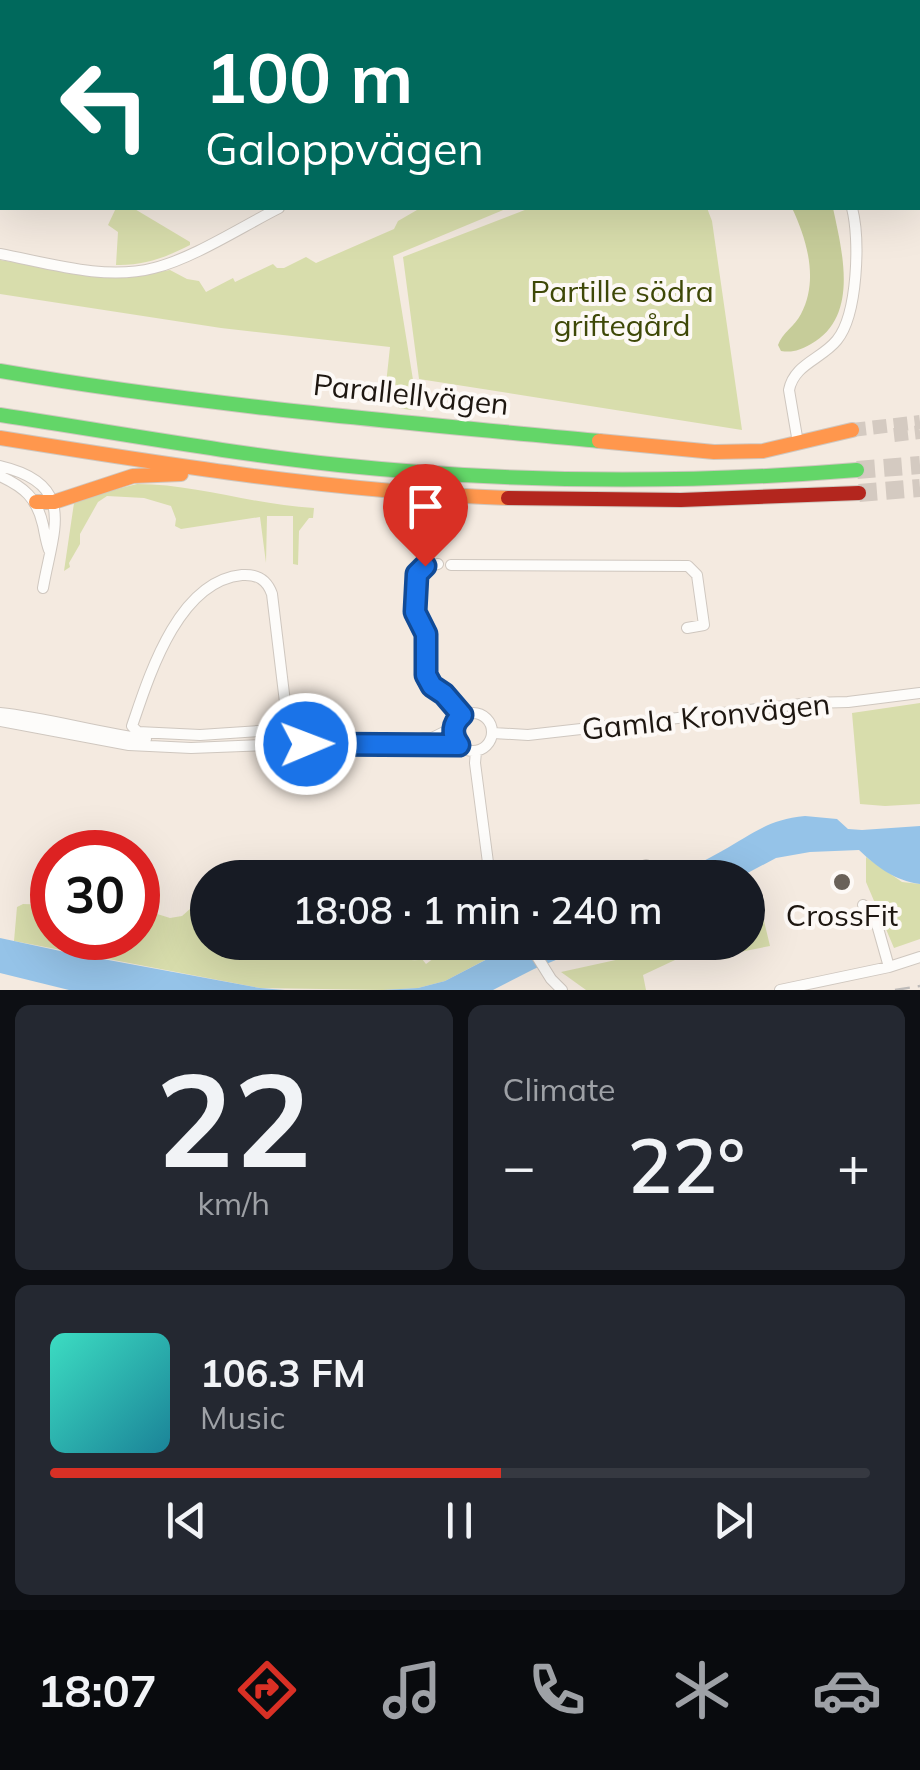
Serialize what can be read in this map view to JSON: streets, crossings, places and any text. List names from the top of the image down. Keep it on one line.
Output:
{"streets":{"main road":["Parallellvägen"],"street":["Gamla Kronvägen"]},"parks":["Partille södra griftegård"],"places":["CrossFit"],"page":{"turn":["100 m","Galoppvägen"],"limit":"30","trip":"18:08 · 1 min · 240 m","tile":[["22","km/h"],"Climate"],"heat":["−","22°","+"],"song":["106.3 FM","Music"],"tabs":"18:07"}}
